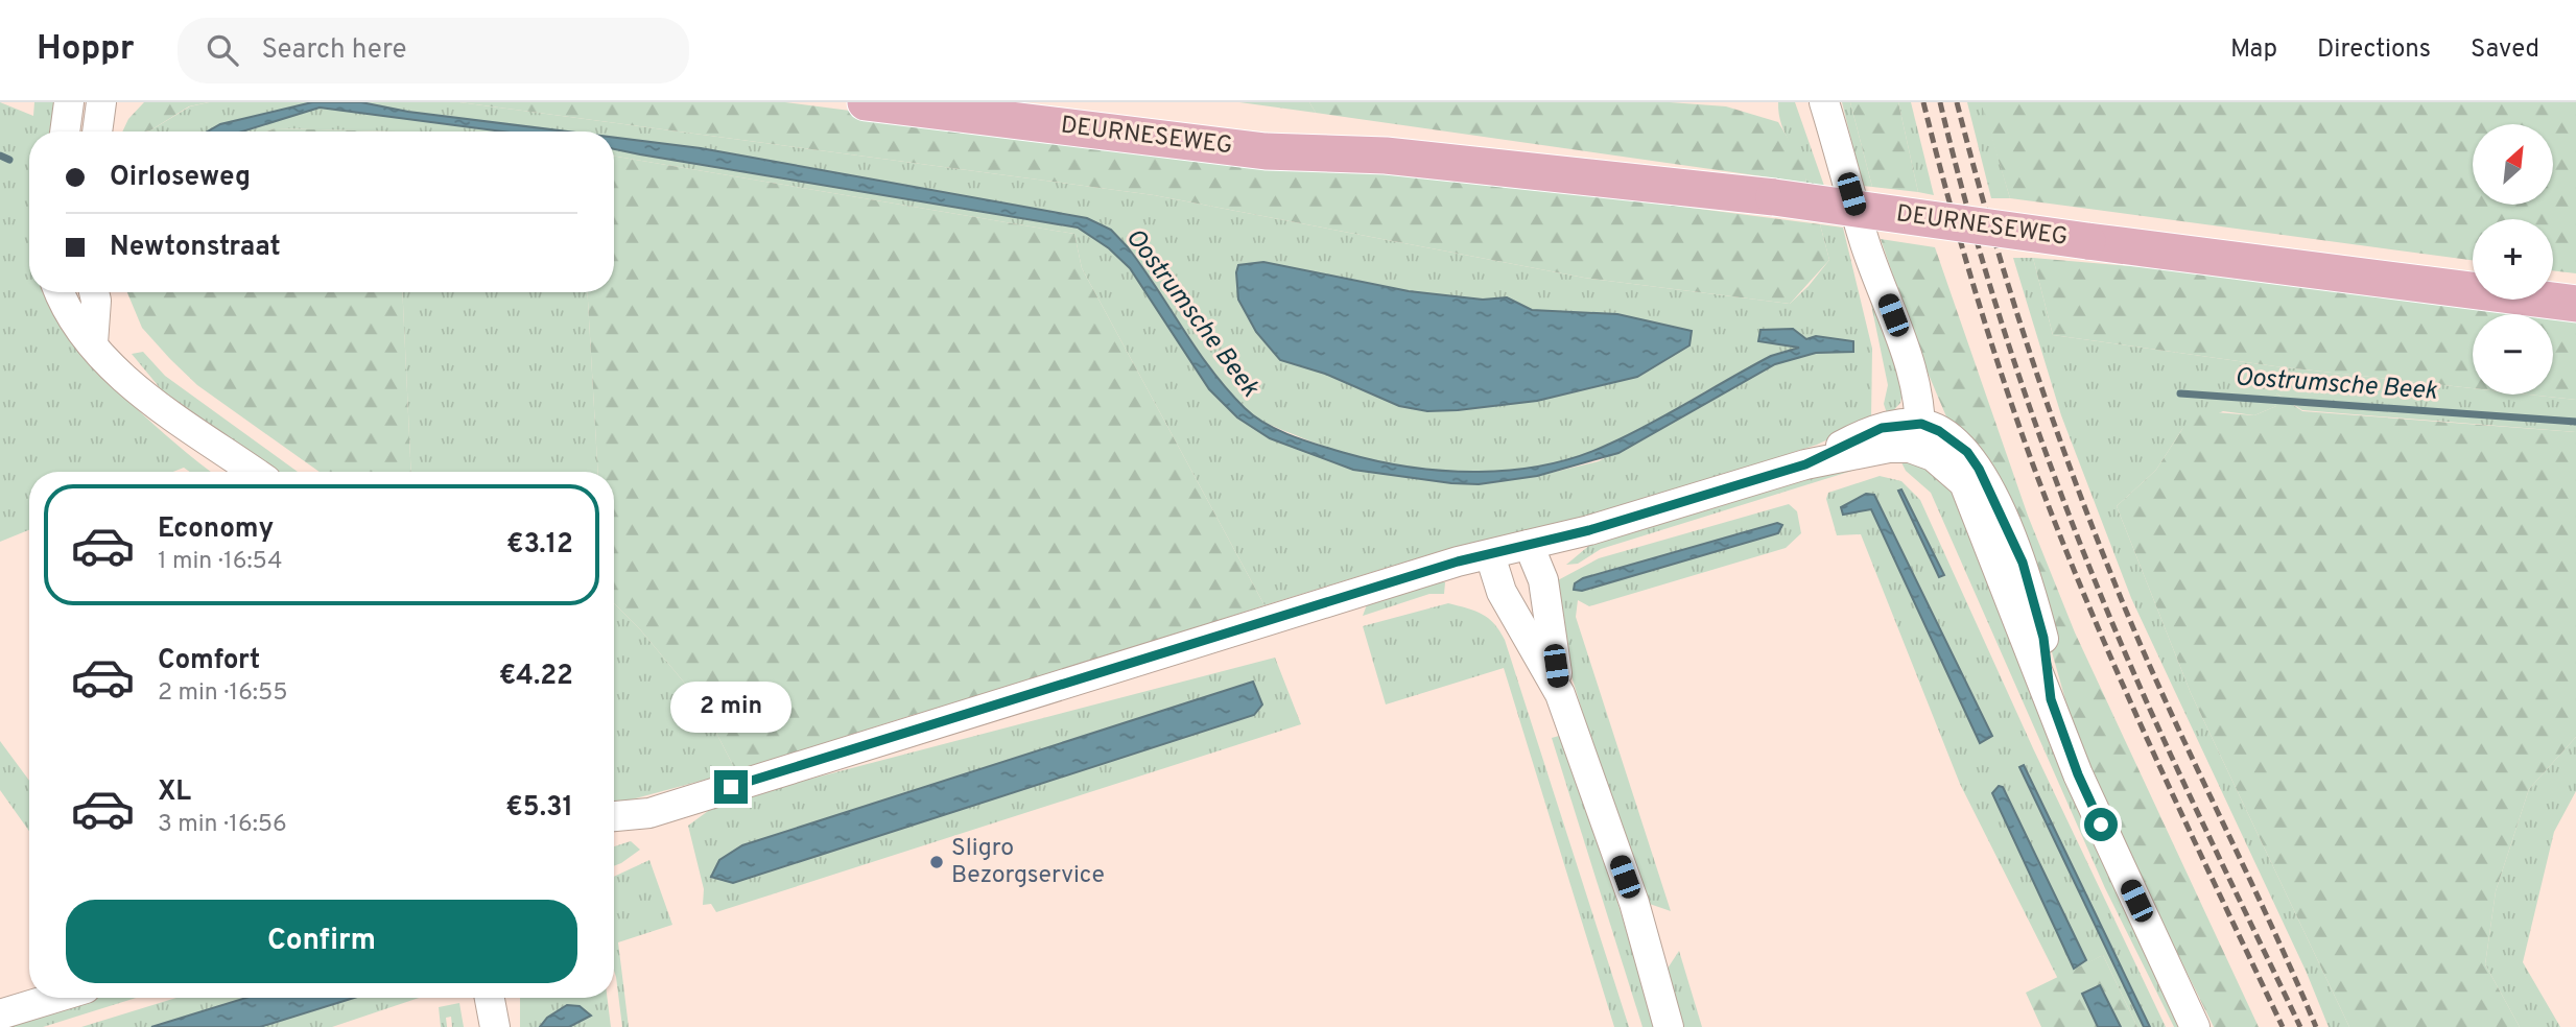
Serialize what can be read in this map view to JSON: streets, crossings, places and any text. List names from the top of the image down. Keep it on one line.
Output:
{"streets":{"main road":["DEURNESEWEG"]},"water":["Oostrumsche Beek"],"places":["Sligro Bezorgservice"],"north":"top right","page":{"header":"Hoppr","search":"Search here","nav":["Map","Directions","Saved"],"map_buttons":["+","−"],"banner":["Oirloseweg","Newtonstraat"],"list":[{"name":"Economy","note":"1 min · 16:54","value":"€3.12"},{"name":"Comfort","note":"2 min · 16:55","value":"€4.22"},{"name":"XL","note":"3 min · 16:56","value":"€5.31"}],"bubble":"2 min","buttons":"Confirm"}}
